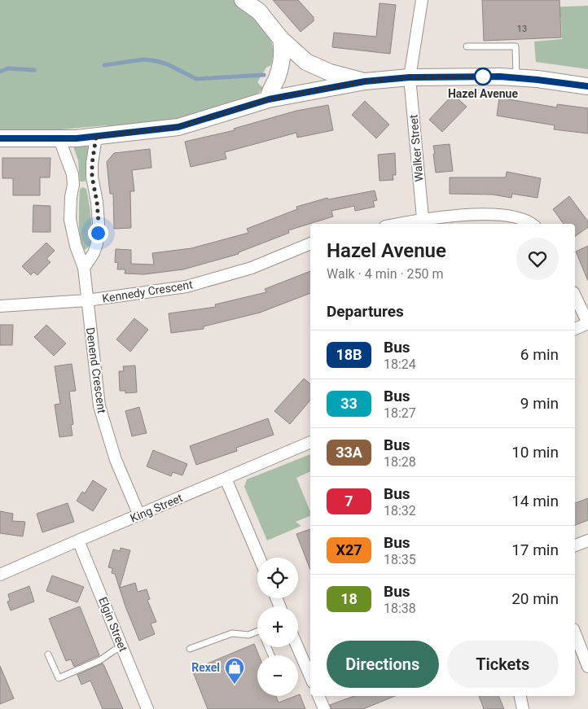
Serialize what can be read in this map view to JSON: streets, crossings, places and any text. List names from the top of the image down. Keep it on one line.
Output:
{"streets":{"street":["Walker Street","Kennedy Crescent","Denend Crescent","King Street","Elgin Street"]},"crossings":[["Kennedy Crescent","Denend Crescent"],["Denend Crescent","King Street"],["King Street","Elgin Street"]],"places":{"other":["Hazel Avenue"],"shop":["Rexel"]},"lines":["bus line 18B"],"house_numbers":["13"],"page":{"heading":[["Hazel Avenue","Walk · 4 min · 250 m"],"Departures"],"list":[{"mark":"18B","name":"Bus","note":"18:24","value":"6 min"},{"mark":"33","name":"Bus","note":"18:27","value":"9 min"},{"mark":"33A","name":"Bus","note":"18:28","value":"10 min"},{"mark":"7","name":"Bus","note":"18:32","value":"14 min"},{"mark":"X27","name":"Bus","note":"18:35","value":"17 min"},{"mark":"18","name":"Bus","note":"18:38","value":"20 min"}],"map_buttons":["+","−"],"buttons":["Directions","Tickets"]}}
